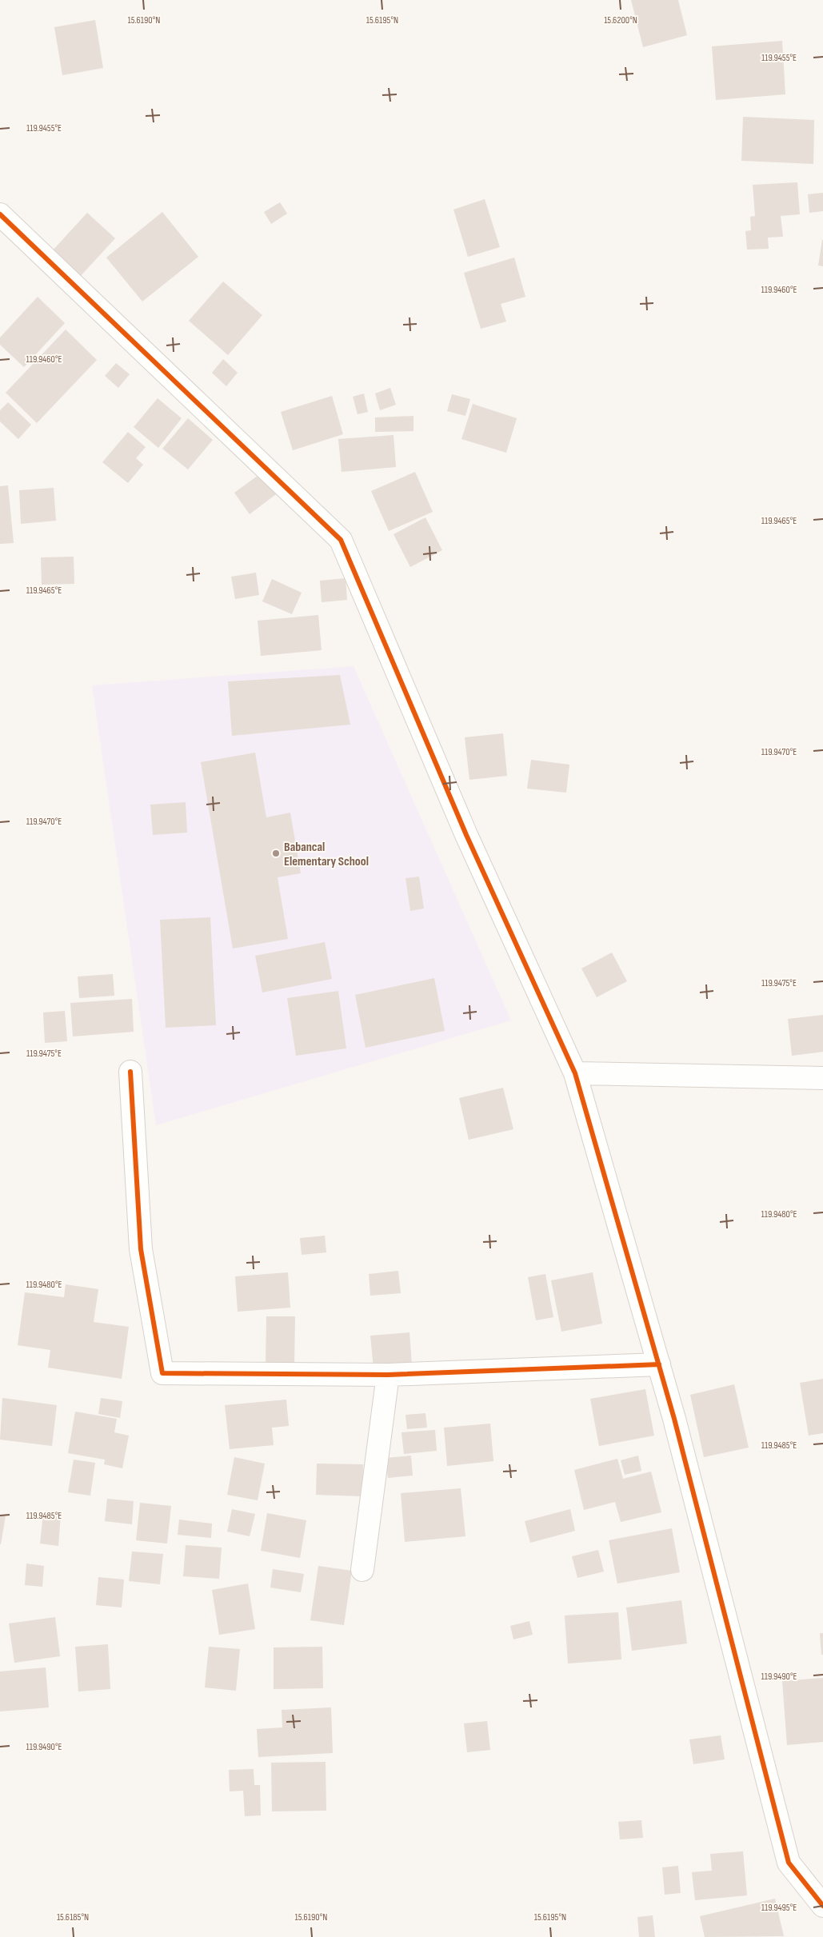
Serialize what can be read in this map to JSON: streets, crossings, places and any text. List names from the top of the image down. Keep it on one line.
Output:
{"places":["Babancal Elementary School"],"coordinates":["15.6190°N","15.6195°N","15.6200°N","119.9455°E","119.9460°E","119.9465°E","119.9470°E","119.9475°E","119.9480°E","119.9485°E","119.9490°E","119.9495°E","15.6185°N"]}
